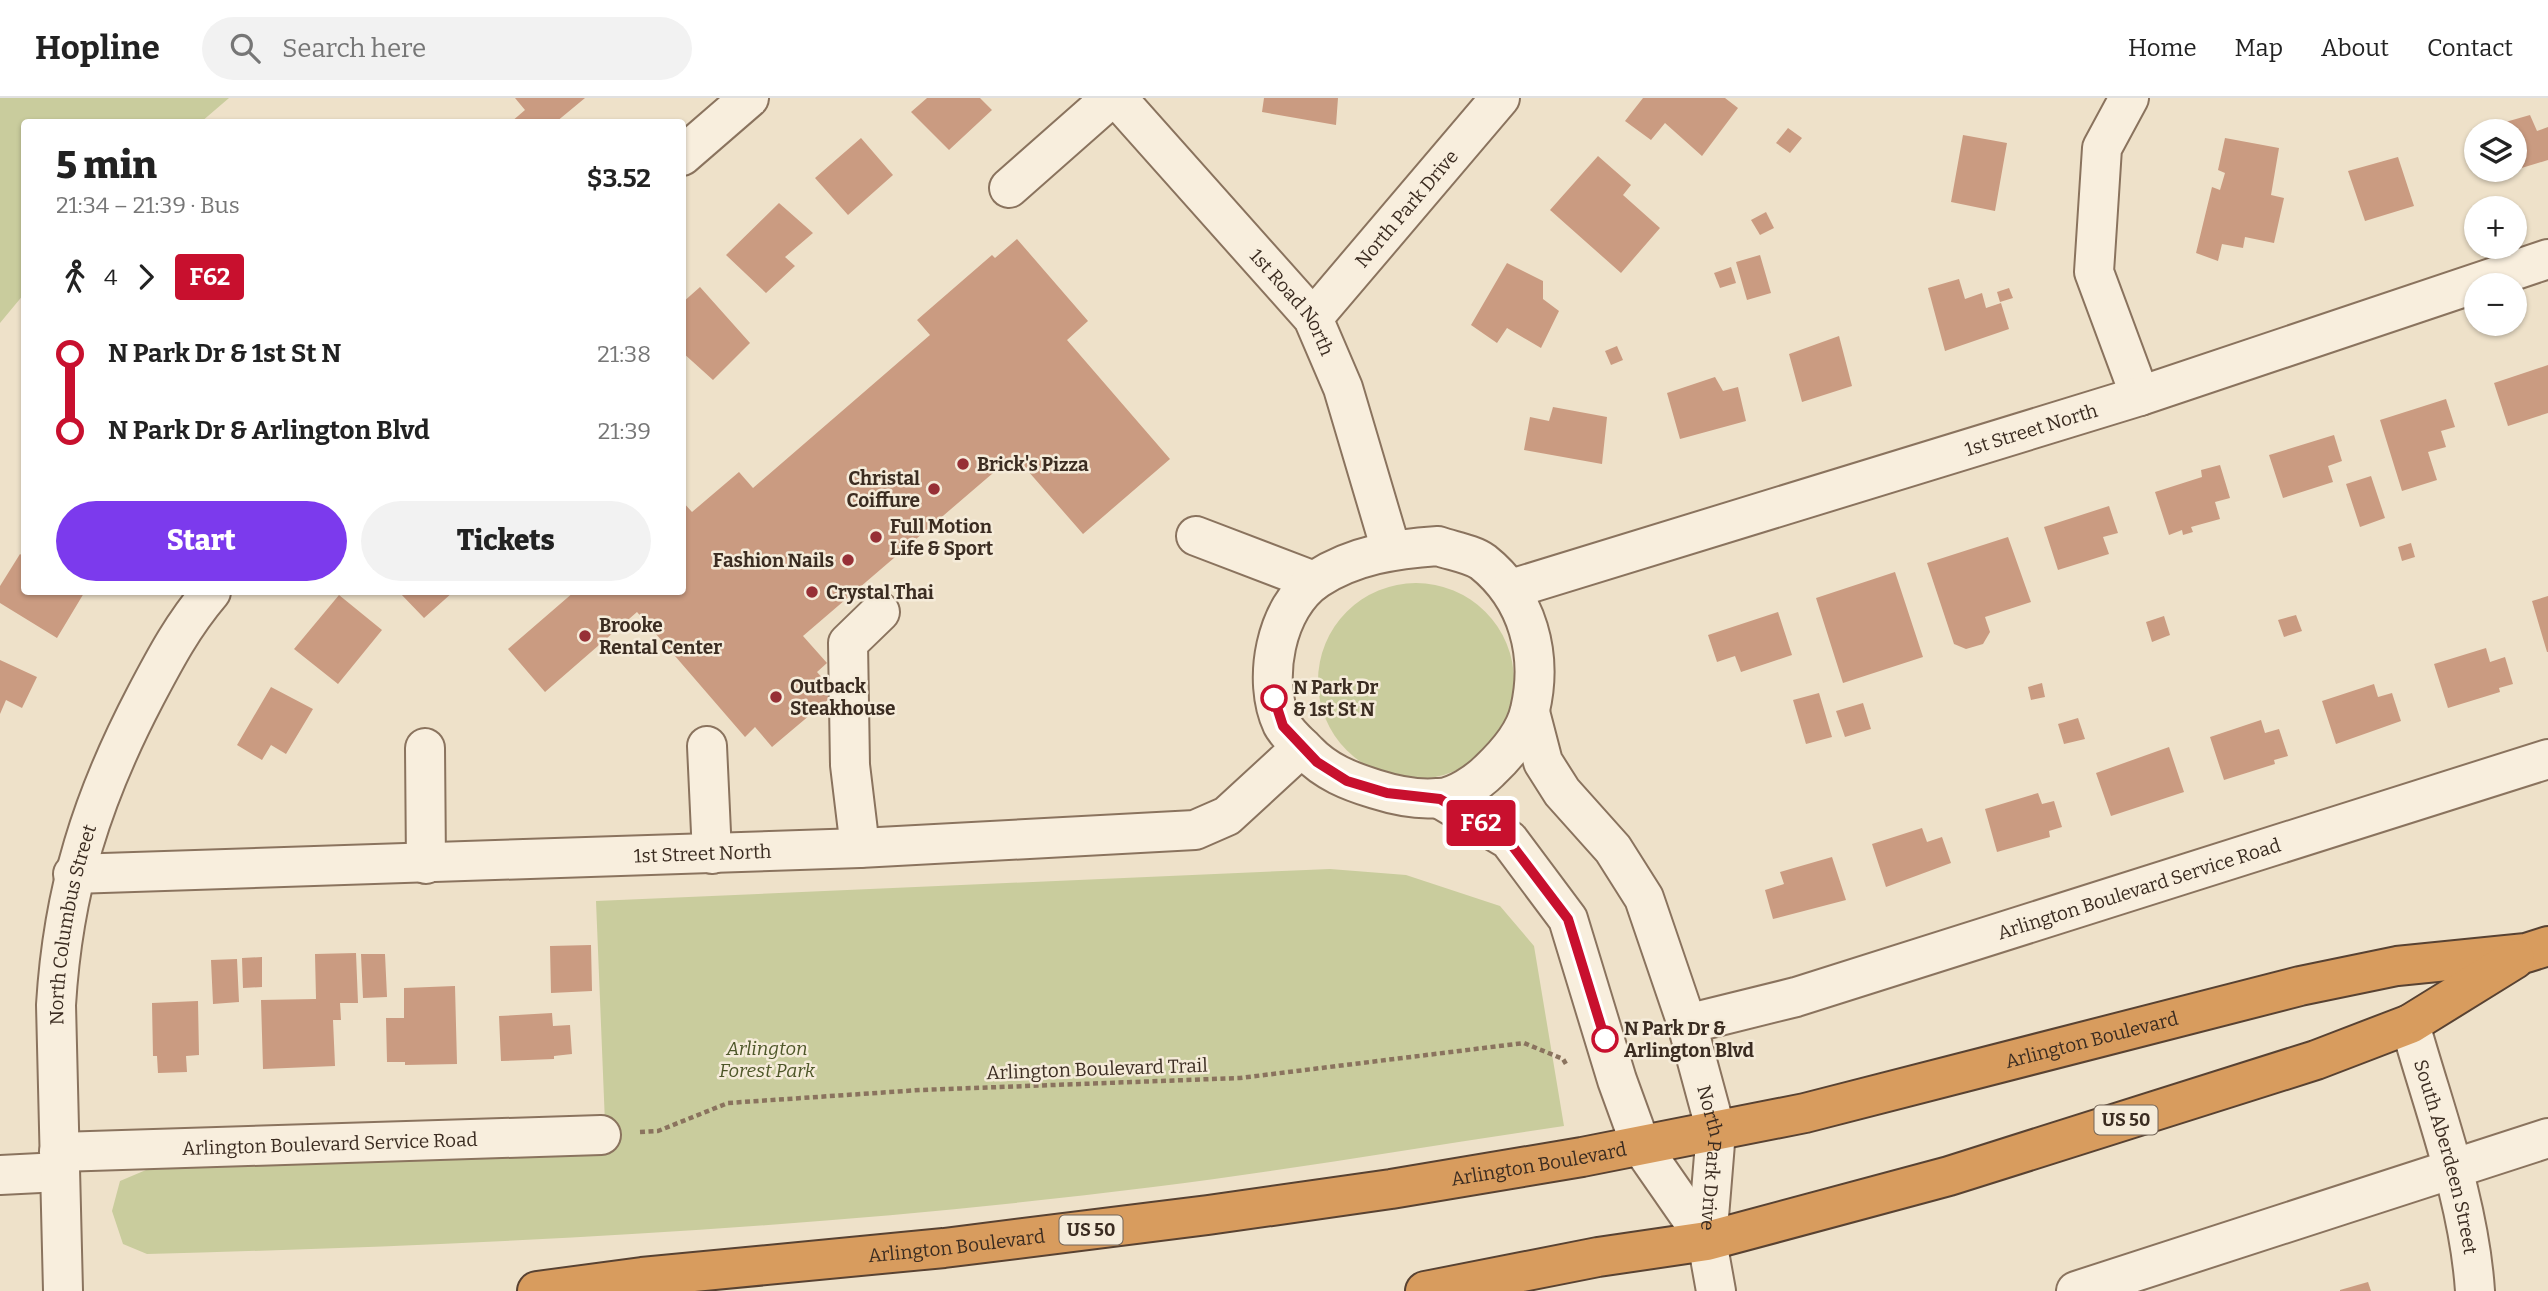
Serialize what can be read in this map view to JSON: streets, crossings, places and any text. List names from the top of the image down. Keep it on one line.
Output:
{"streets":{"highway":["Arlington Boulevard","US 50"],"street":["North Park Drive","1st Road North","1st Street North","Arlington Boulevard Service Road","North Columbus Street","South Aberdeen Street"],"path":["Arlington Boulevard Trail"]},"crossings":[["North Park Drive","1st Road North"],["North Park Drive","Arlington Boulevard Service Road"],["North Park Drive","Arlington Boulevard"],["1st Street North","North Columbus Street"],["Arlington Boulevard Service Road","North Columbus Street"],["Arlington Boulevard Service Road","Arlington Boulevard Trail"],["Arlington Boulevard","South Aberdeen Street"]],"parks":["Arlington Forest Park"],"places":["Brick's Pizza","Christal Coiffure","Full Motion Life & Sport","Fashion Nails","Crystal Thai","Brooke Rental Center","Outback Steakhouse","N Park Dr & 1st St N","N Park Dr & Arlington Blvd"],"lines":["bus line F62"],"page":{"header":"Hopline","search":"Search here","nav":["Home","Map","About","Contact"],"on_map":"F62","map_buttons":["+","−"],"heading":["5 min","21:34 – 21:39 · Bus","$3.52"],"legs":["4","F62"],"list":[{"name":"N Park Dr & 1st St N","value":"21:38"},{"name":"N Park Dr & Arlington Blvd","value":"21:39"}],"buttons":["Start","Tickets"]}}
